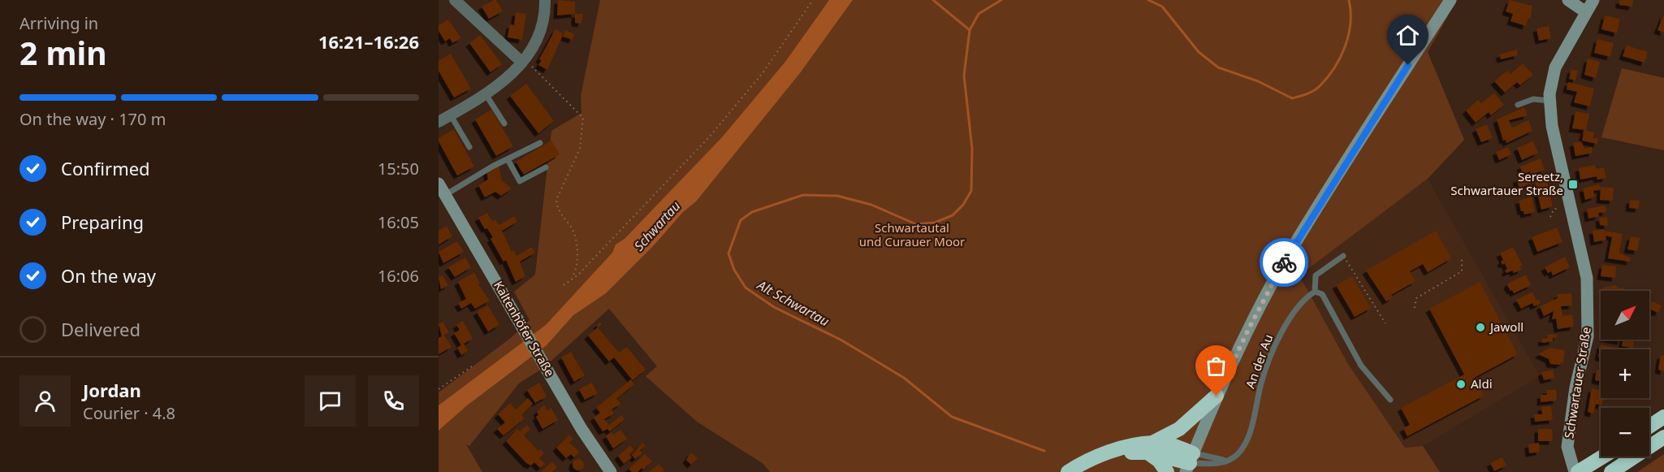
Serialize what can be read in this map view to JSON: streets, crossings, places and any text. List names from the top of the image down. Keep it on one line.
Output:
{"streets":{"street":["Kaltenhöfer Straße","Schwartauer Straße"],"lane":["An der Au"]},"water":["Schwartau","Alt Schwartau"],"parks":["Schwartautal und Curauer Moor"],"places":{"transit":["Sereetz, Schwartauer Straße"],"other":["Jawoll","Aldi"]},"north":"top right","page":{"heading":["2 min","Arriving in","16:21–16:26"],"panel":["Jordan","Courier · 4.8"],"bar":"On the way · 170 m","list":[["Confirmed","15:50"],["Preparing","16:05"],["On the way","16:06"],"Delivered"],"map_buttons":["+","−"]}}
